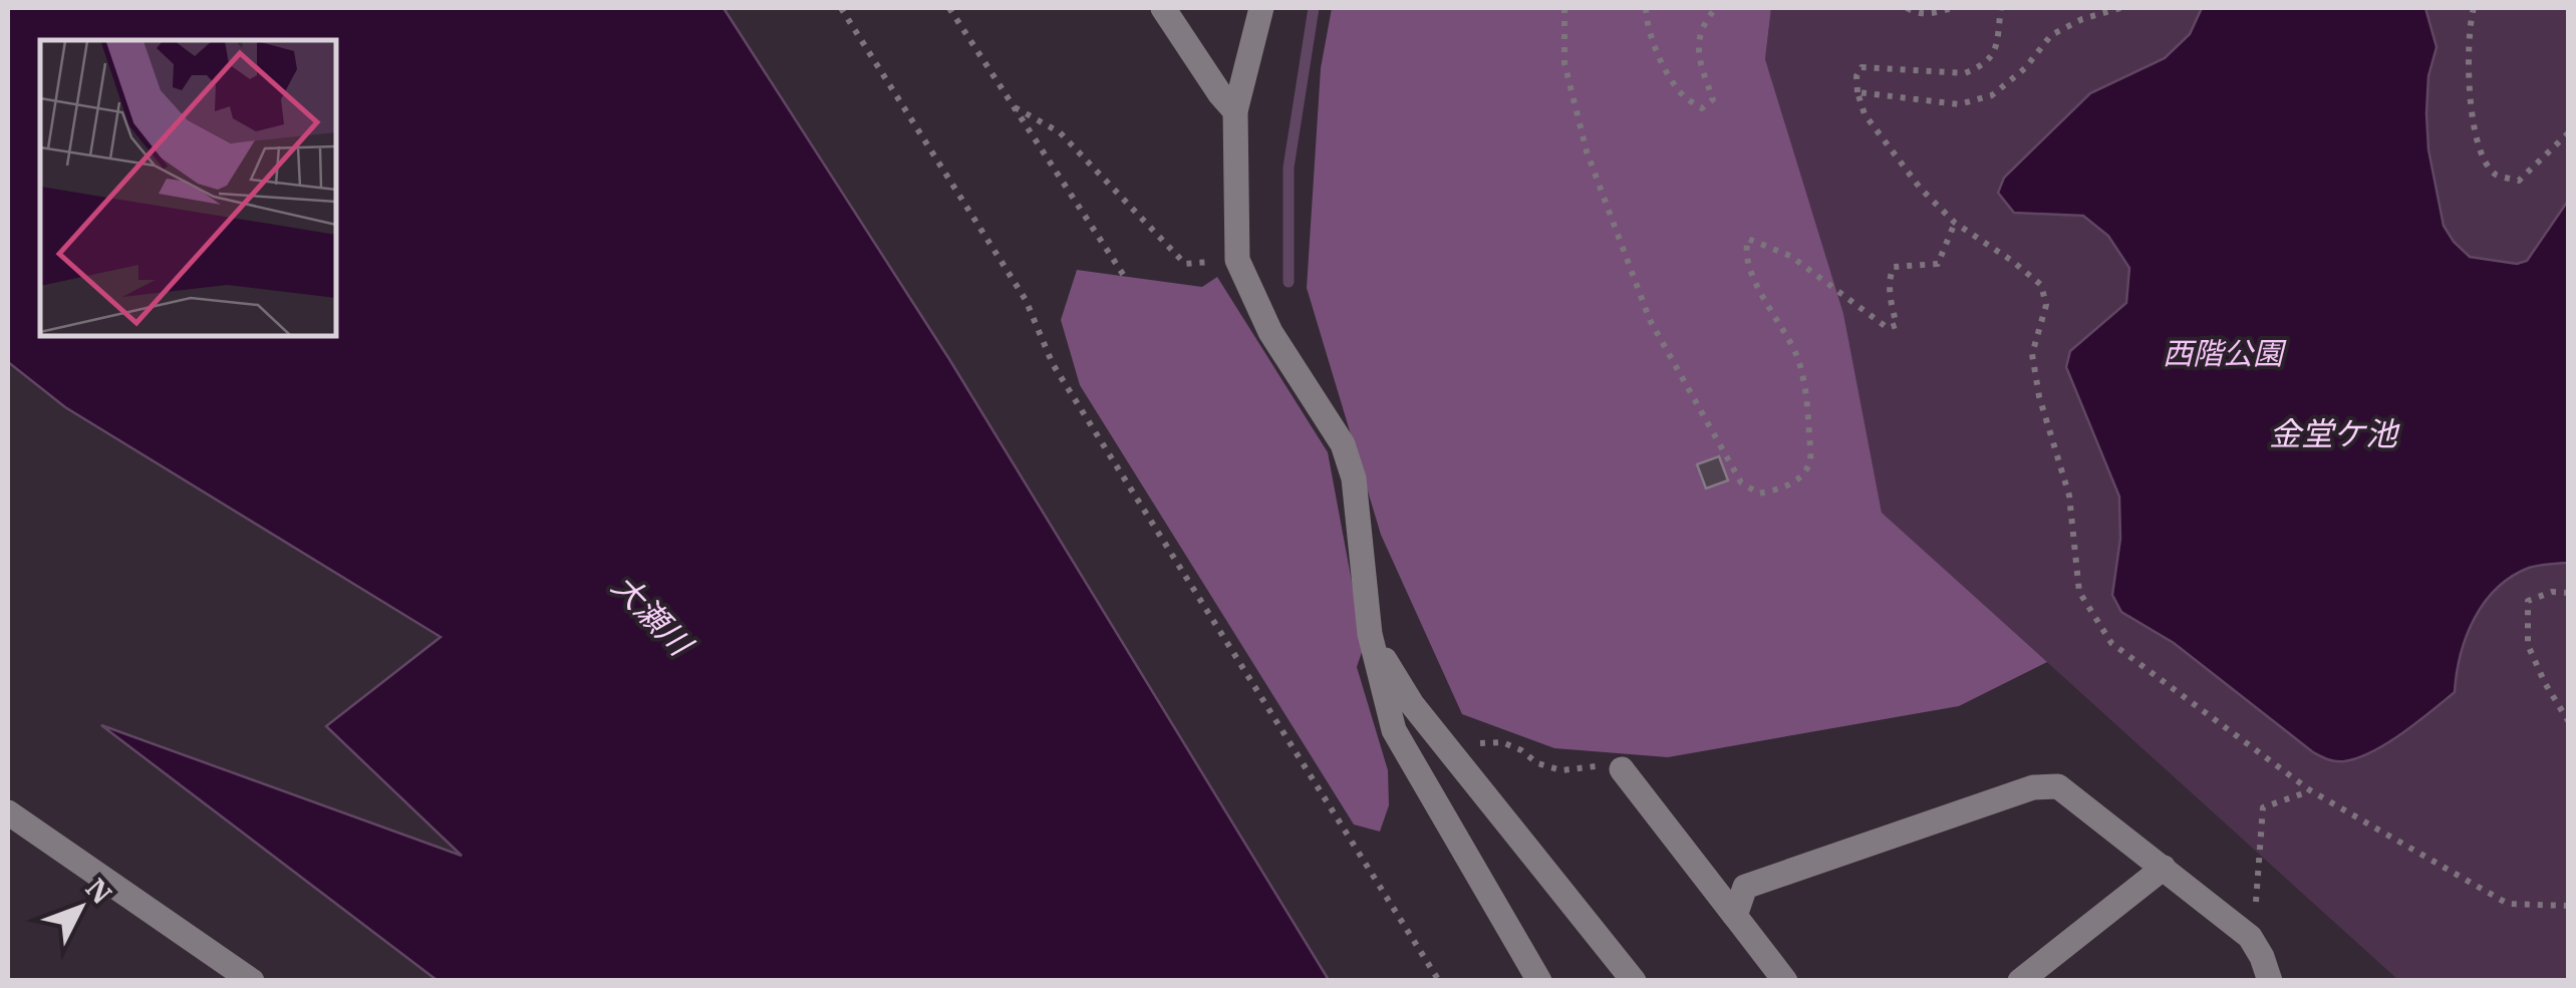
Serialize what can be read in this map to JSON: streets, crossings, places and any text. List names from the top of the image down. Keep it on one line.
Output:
{"water":["金堂ケ池","大瀬川"],"parks":["西階公園"],"north":"top right"}
